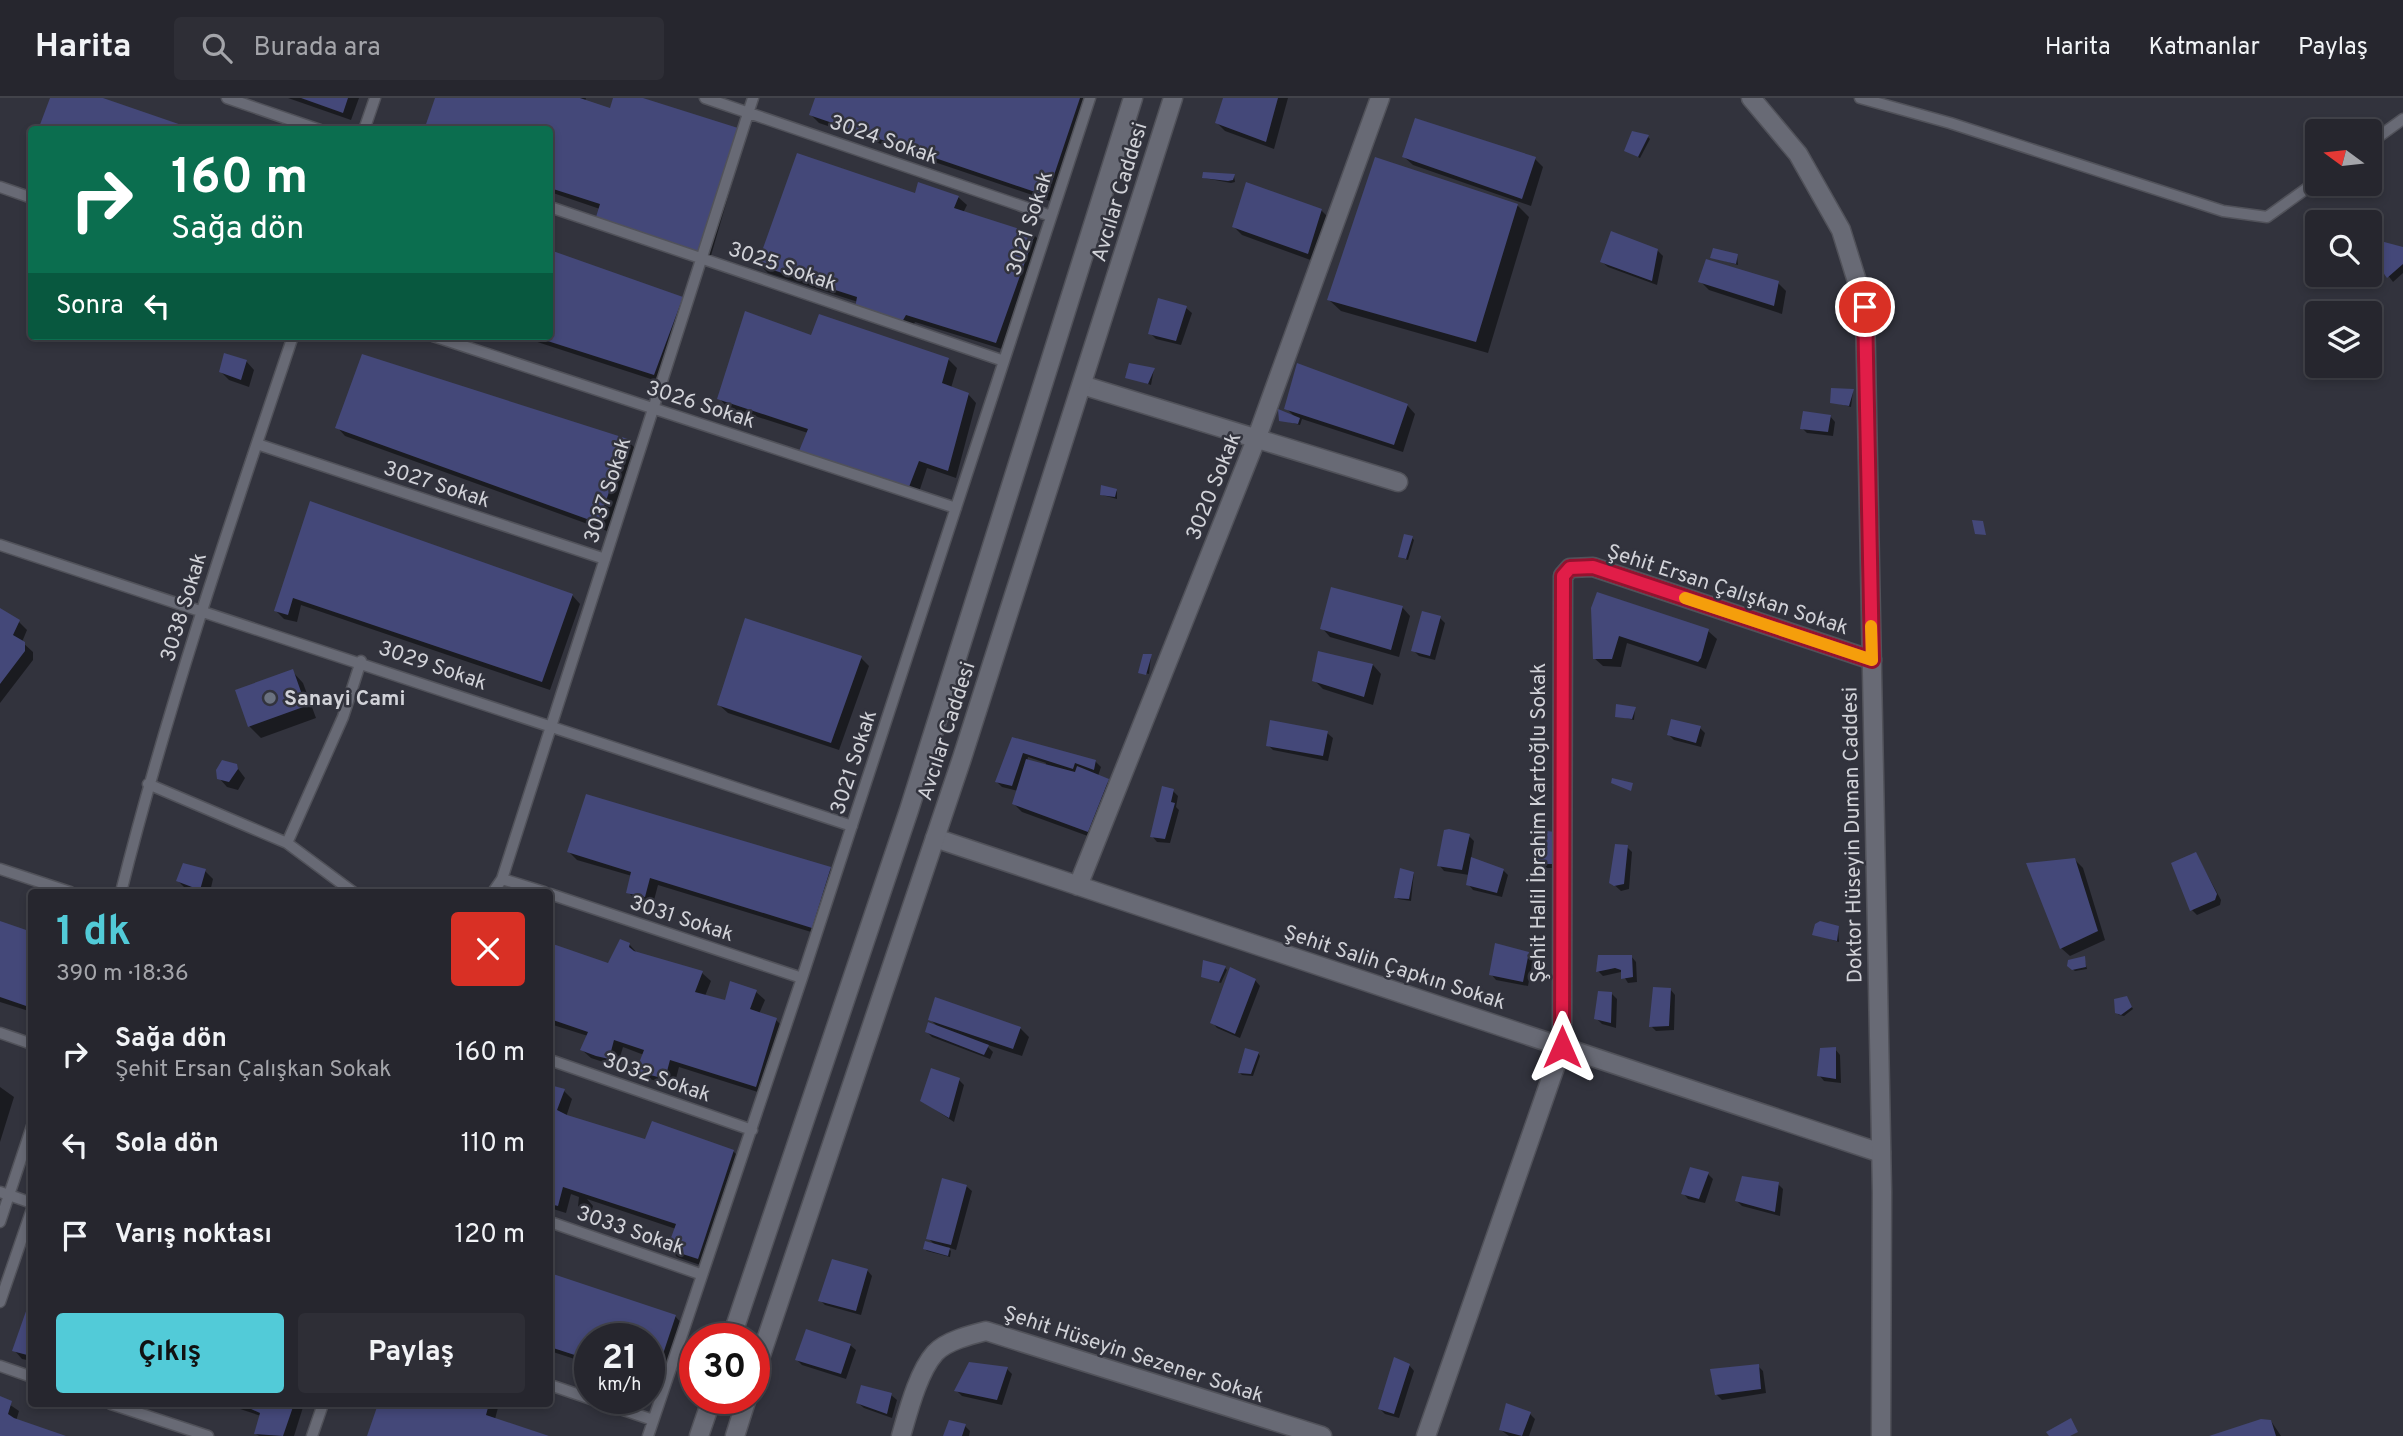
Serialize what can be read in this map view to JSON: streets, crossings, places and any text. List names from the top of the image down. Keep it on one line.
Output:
{"streets":{"main road":["Avcılar Caddesi","3020 Sokak","Şehit Ersan Çalışkan Sokak","Şehit Halil İbrahim Kartoğlu Sokak","Doktor Hüseyin Duman Caddesi","Şehit Salih Çapkın Sokak","Şehit Hüseyin Sezener Sokak"],"lane":["3024 Sokak","3021 Sokak","3025 Sokak","3026 Sokak","3027 Sokak","3037 Sokak","3038 Sokak","3029 Sokak","3031 Sokak","3032 Sokak","3033 Sokak"]},"crossings":[["3024 Sokak","3021 Sokak"],["3024 Sokak","3037 Sokak"],["Avcılar Caddesi","Şehit Salih Çapkın Sokak"],["3021 Sokak","3025 Sokak"],["3021 Sokak","3026 Sokak"],["3021 Sokak","3029 Sokak"],["3021 Sokak","3031 Sokak"],["3021 Sokak","3032 Sokak"],["3021 Sokak","3033 Sokak"],["3025 Sokak","3037 Sokak"],["3026 Sokak","3037 Sokak"],["3027 Sokak","3037 Sokak"],["3027 Sokak","3038 Sokak"],["3020 Sokak","Şehit Salih Çapkın Sokak"],["3037 Sokak","3029 Sokak"],["Şehit Ersan Çalışkan Sokak","Şehit Halil İbrahim Kartoğlu Sokak"],["Şehit Ersan Çalışkan Sokak","Doktor Hüseyin Duman Caddesi"],["3038 Sokak","3029 Sokak"],["Şehit Halil İbrahim Kartoğlu Sokak","Şehit Salih Çapkın Sokak"],["Doktor Hüseyin Duman Caddesi","Şehit Salih Çapkın Sokak"]],"places":["Sanayi Cami"],"north":"left","page":{"header":"Harita","search":"Burada ara","nav":["Harita","Katmanlar","Paylaş"],"turn":["160 m","Sağa dön"],"then":"Sonra","heading":["1 dk","390 m · 18:36"],"list":[{"name":"Sağa dön","note":"Şehit Ersan Çalışkan Sokak","value":"160 m"},{"name":"Sola dön","value":"110 m"},{"name":"Varış noktası","value":"120 m"}],"buttons":["Çıkış","Paylaş"],"speed":"21 km/h","limit":"30"}}
